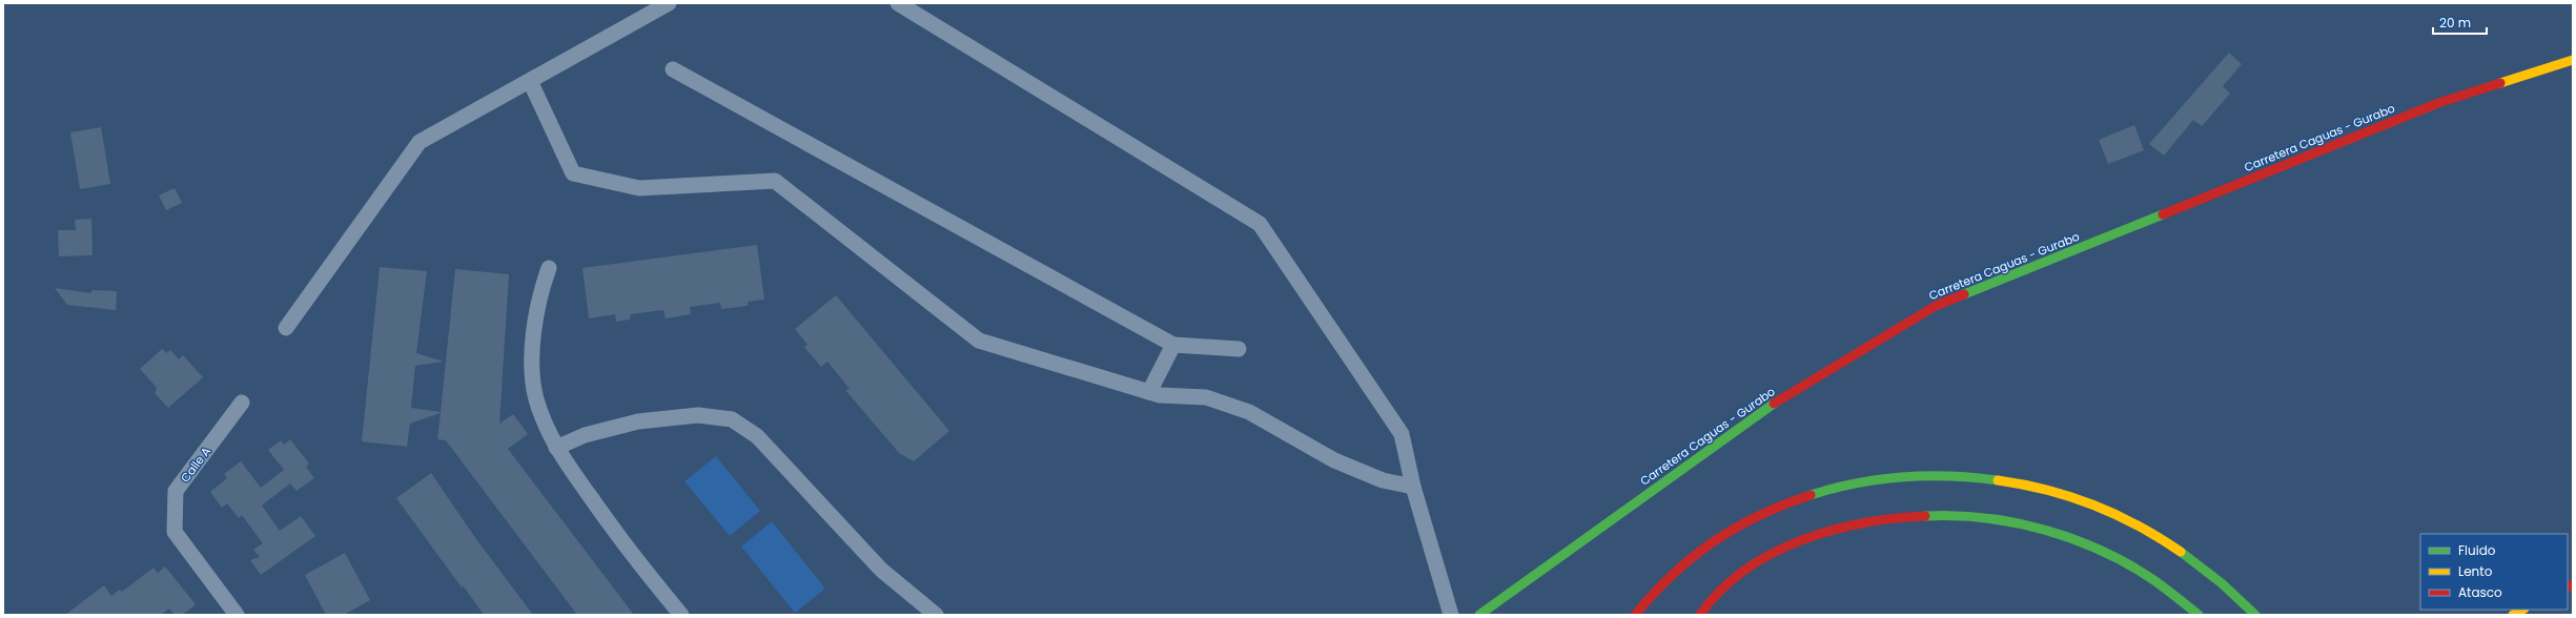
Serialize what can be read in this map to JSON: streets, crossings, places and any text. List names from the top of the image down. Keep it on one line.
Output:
{"streets":{"main road":["Carretera Caguas - Gurabo"],"street":["Calle A"]},"legend":["Fluido","Lento","Atasco"],"scale_bar":"20 m"}
